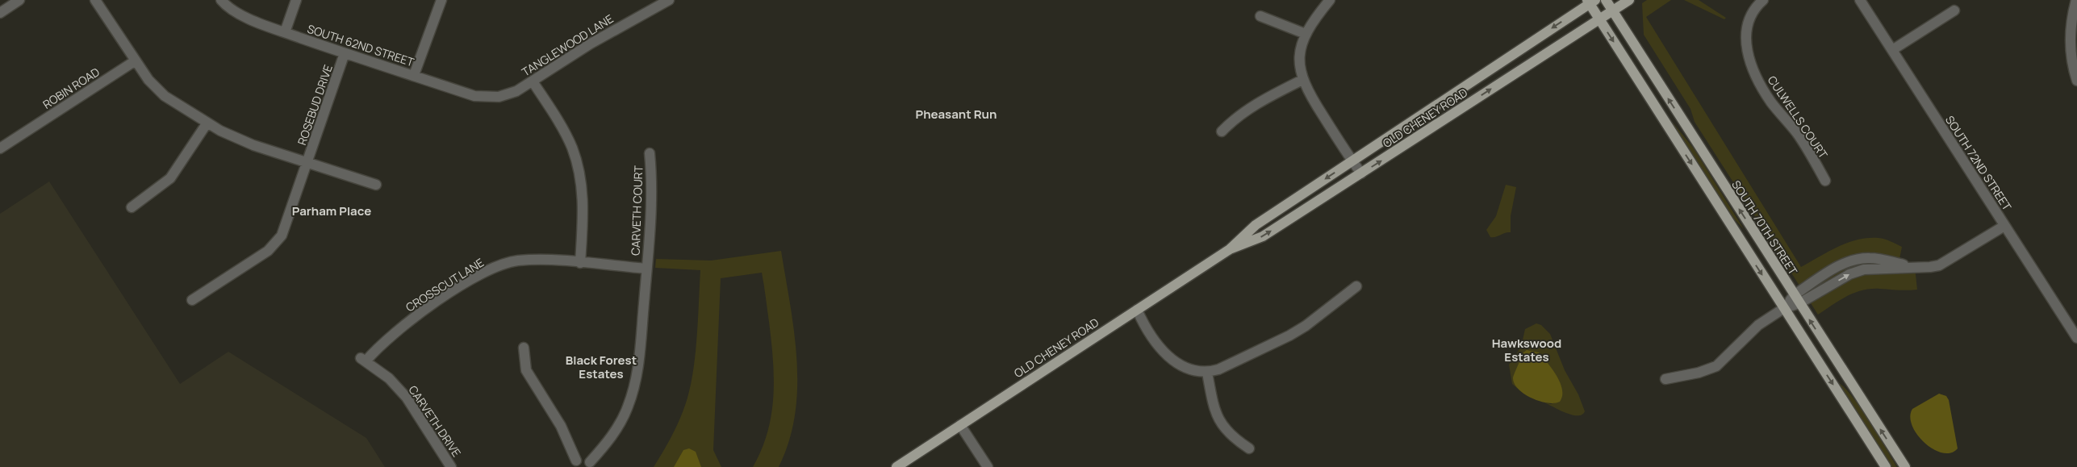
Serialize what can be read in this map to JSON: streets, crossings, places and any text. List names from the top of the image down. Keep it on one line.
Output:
{"streets":{"main road":["OLD CHENEY ROAD","SOUTH 70TH STREET"],"street":["SOUTH 62ND STREET","TANGLEWOOD LANE","ROBIN ROAD","ROSEBUD DRIVE","CULWELLS COURT","SOUTH 72ND STREET","CARVETH COURT","CROSSCUT LANE","CARVETH DRIVE"]},"crossings":[["SOUTH 62ND STREET","TANGLEWOOD LANE"],["SOUTH 62ND STREET","ROSEBUD DRIVE"],["OLD CHENEY ROAD","SOUTH 70TH STREET"],["CARVETH COURT","CROSSCUT LANE"],["CROSSCUT LANE","CARVETH DRIVE"]],"districts":["Pheasant Run","Parham Place","Hawkswood Estates","Black Forest Estates"]}
